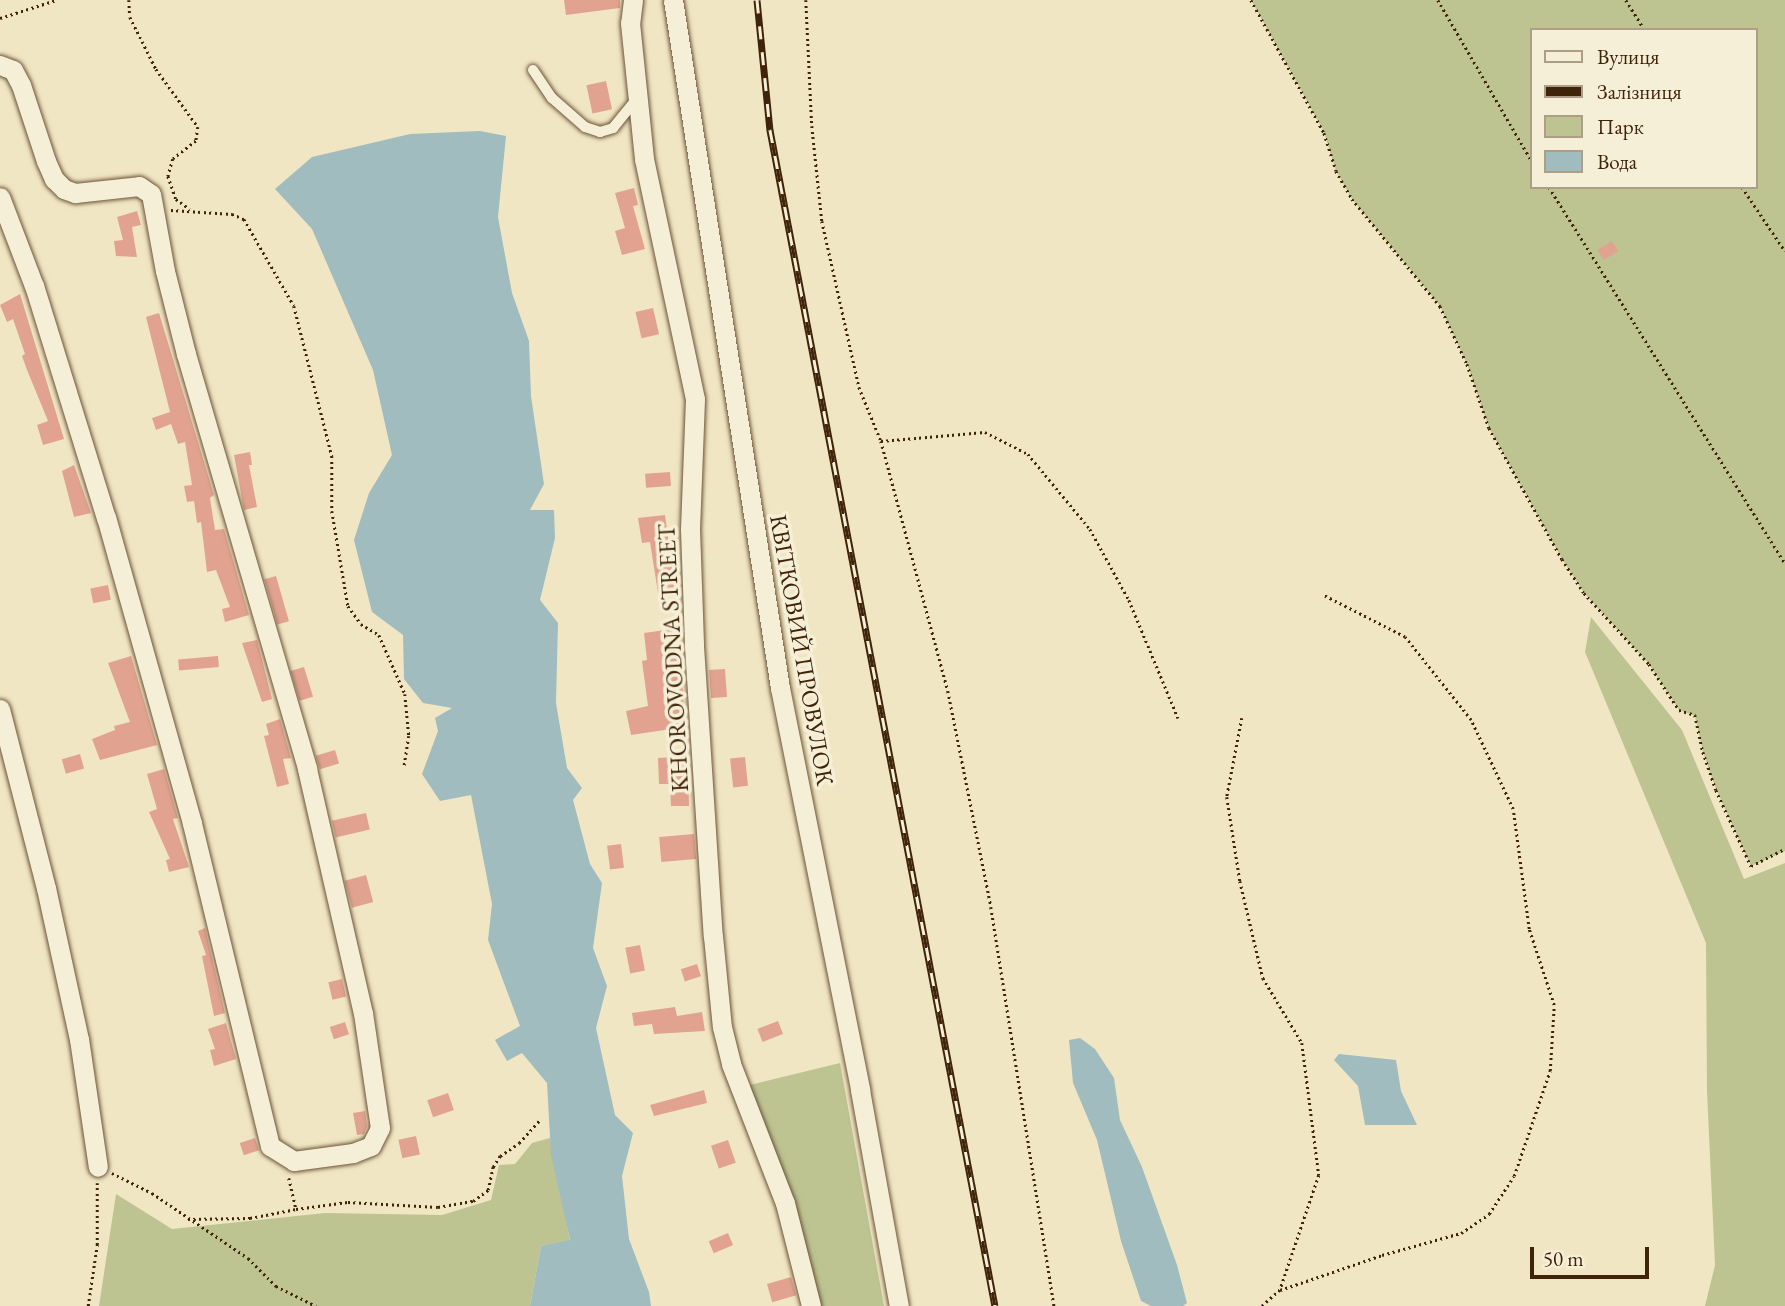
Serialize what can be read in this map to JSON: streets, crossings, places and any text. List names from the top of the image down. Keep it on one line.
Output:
{"streets":{"street":["КВІТКОВИЙ ПРОВУЛОК","KHOROVODNA STREET"]},"legend":["Вулиця","Залізниця","Парк","Вода"],"scale_bar":"50 m"}
